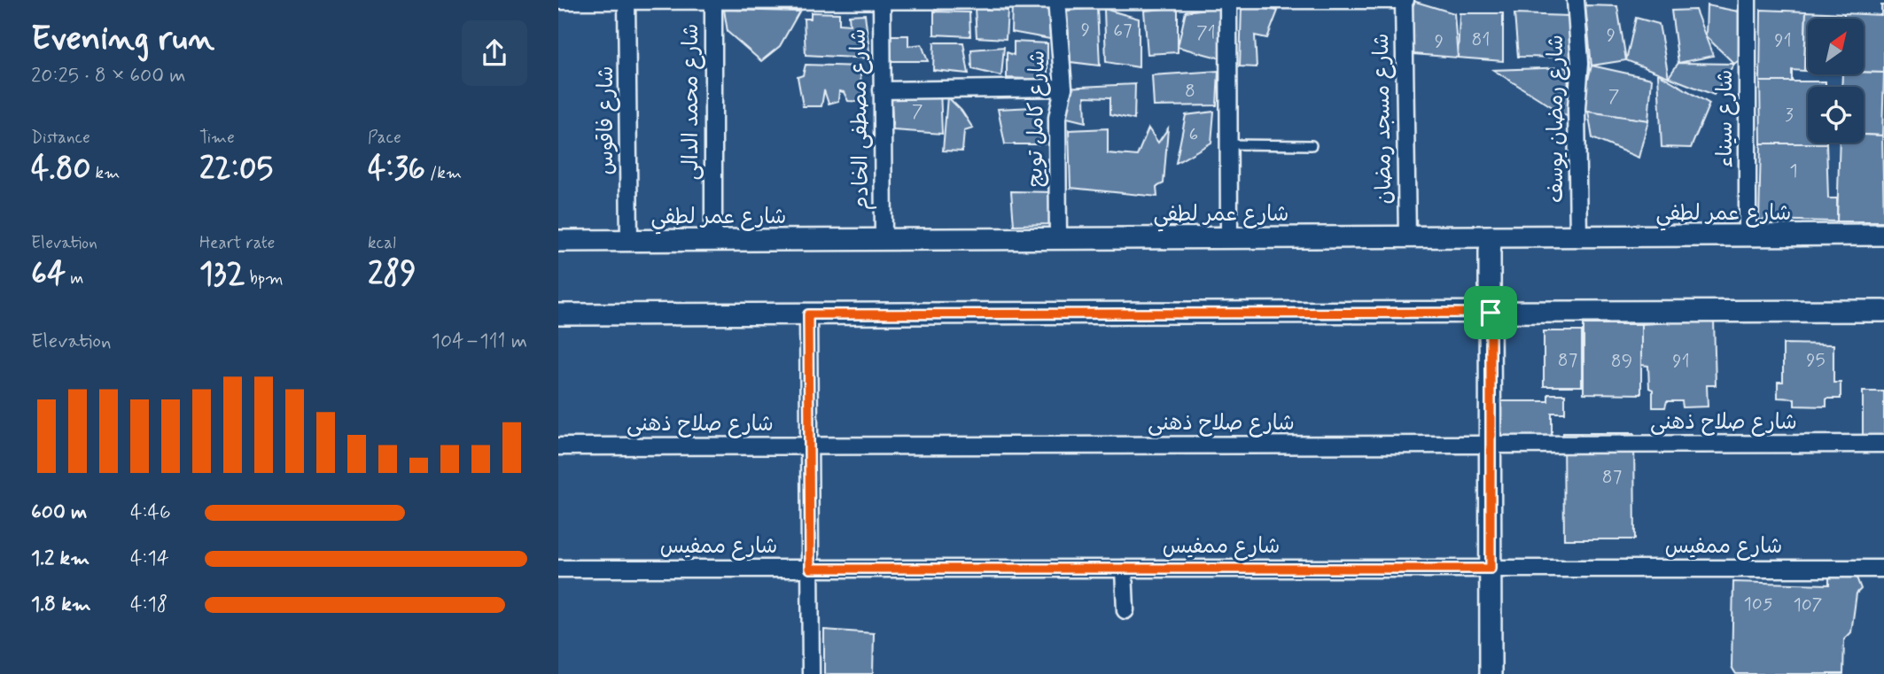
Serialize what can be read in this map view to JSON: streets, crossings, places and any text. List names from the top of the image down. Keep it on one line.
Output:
{"streets":{"street":["شارع محمد الدالى","شارع كامل تويج","شارع مسجد رمضان","شارع رمضان يوسف","شارع سيناء","شارع مصطفى الخادم","شارع فاقوس","شارع عمر لطفي","شارع صلاح ذهنى","شارع ممفيس"]},"crossings":[["شارع محمد الدالى","شارع عمر لطفي"],["شارع كامل تويج","شارع عمر لطفي"],["شارع مسجد رمضان","شارع عمر لطفي"],["شارع رمضان يوسف","شارع عمر لطفي"],["شارع سيناء","شارع عمر لطفي"],["شارع مصطفى الخادم","شارع عمر لطفي"],["شارع فاقوس","شارع عمر لطفي"]],"house_numbers":["9","67","71","9","81","91","9","8","7","7","3","6","1","87","95","89","91","87","105","107"],"north":"top right","page":{"heading":["Evening run","20:25 · 8 × 600 m"],"stats":[["Distance","4.80 km"],["Time","22:05"],["Pace","4:36 /km"],["Elevation","64 m"],["Heart rate","132 bpm"],["kcal","289"]],"chart":["Elevation","104–111 m"],"list":[{"name":"600 m","note":"4:46"},{"name":"1.2 km","note":"4:14"},{"name":"1.8 km","note":"4:18"}]}}
